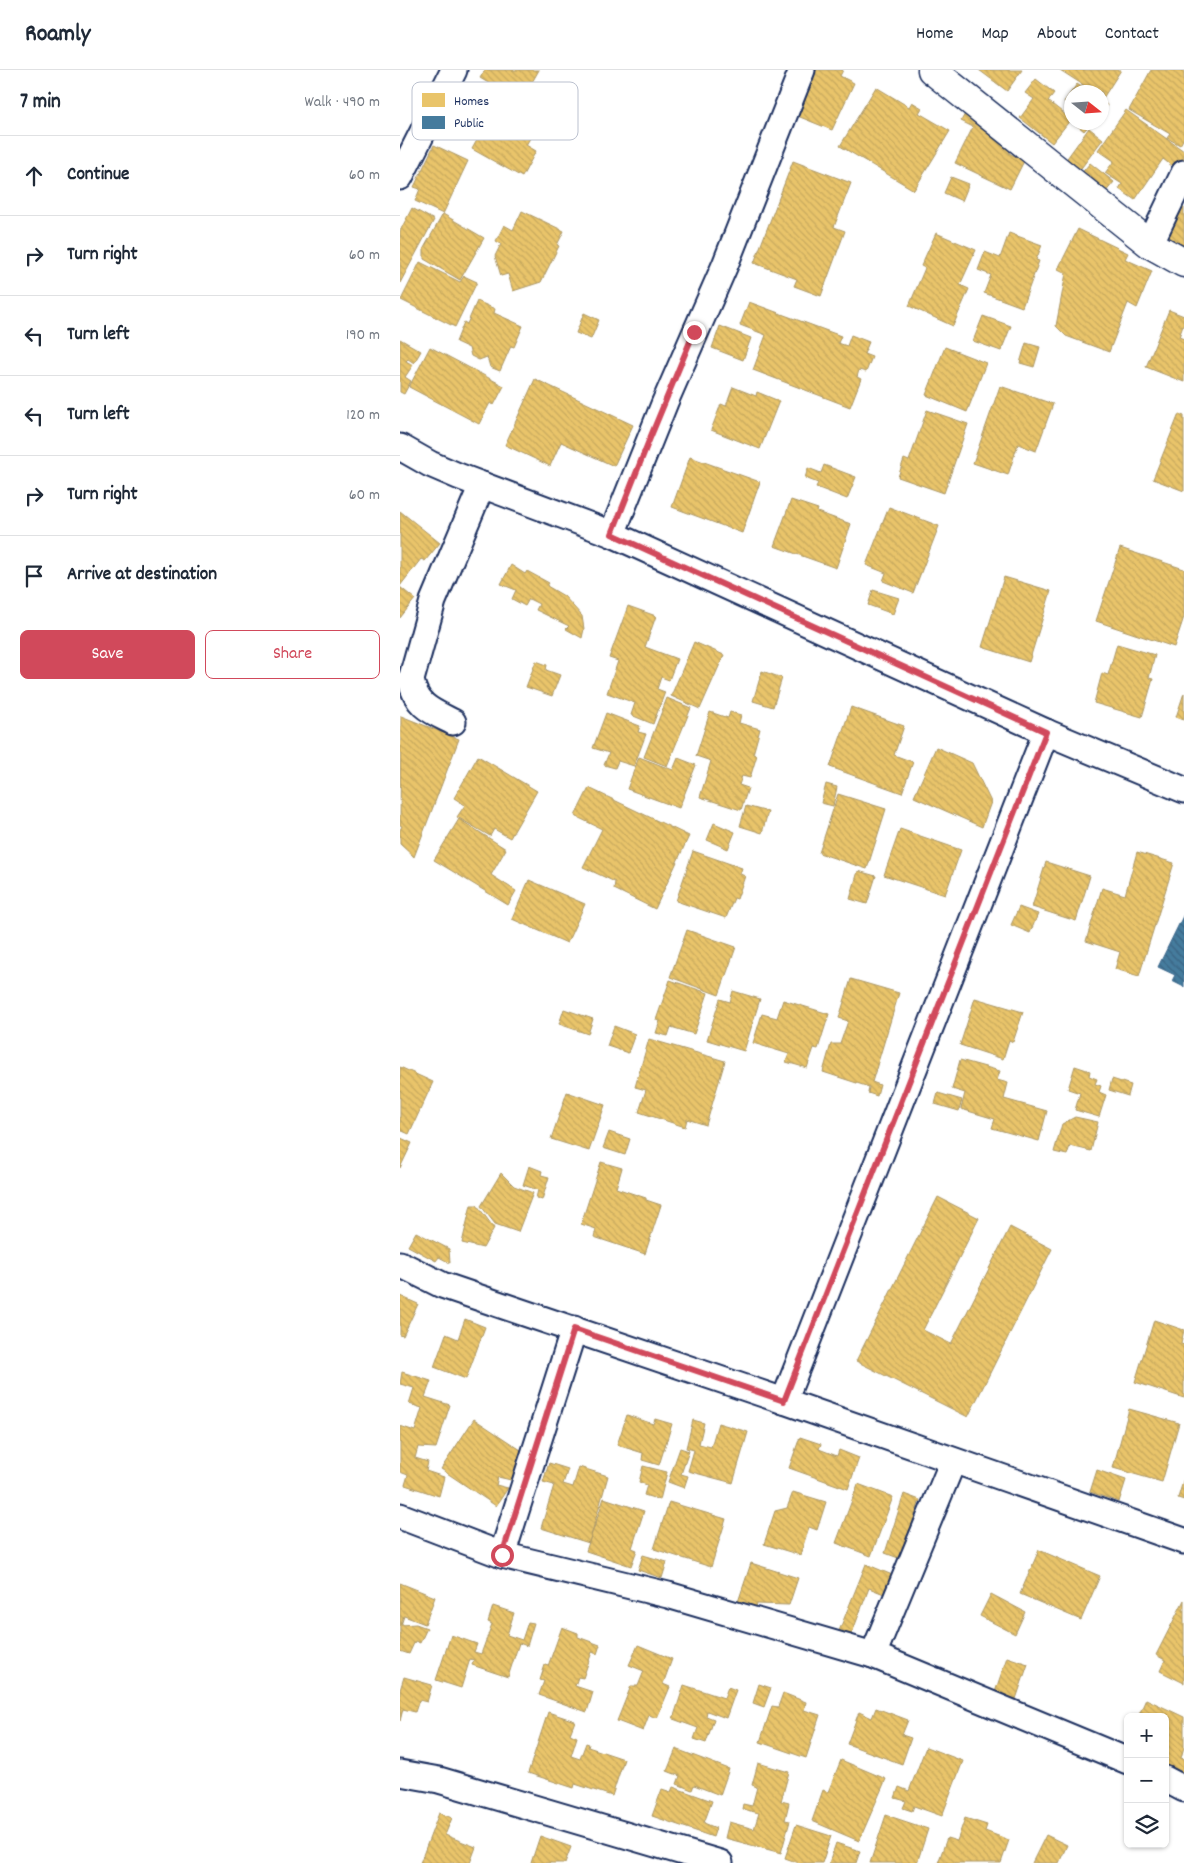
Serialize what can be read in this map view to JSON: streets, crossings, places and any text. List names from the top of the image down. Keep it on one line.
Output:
{"legend":["Homes","Public"],"north":"right","page":{"header":"Roamly","nav":["Home","Map","About","Contact"],"heading":["7 min","Walk · 490 m"],"list":[["Continue","60 m"],["Turn right","60 m"],["Turn left","190 m"],["Turn left","120 m"],["Turn right","60 m"],"Arrive at destination"],"buttons":["Save","Share"],"map_buttons":["+","−"]}}
